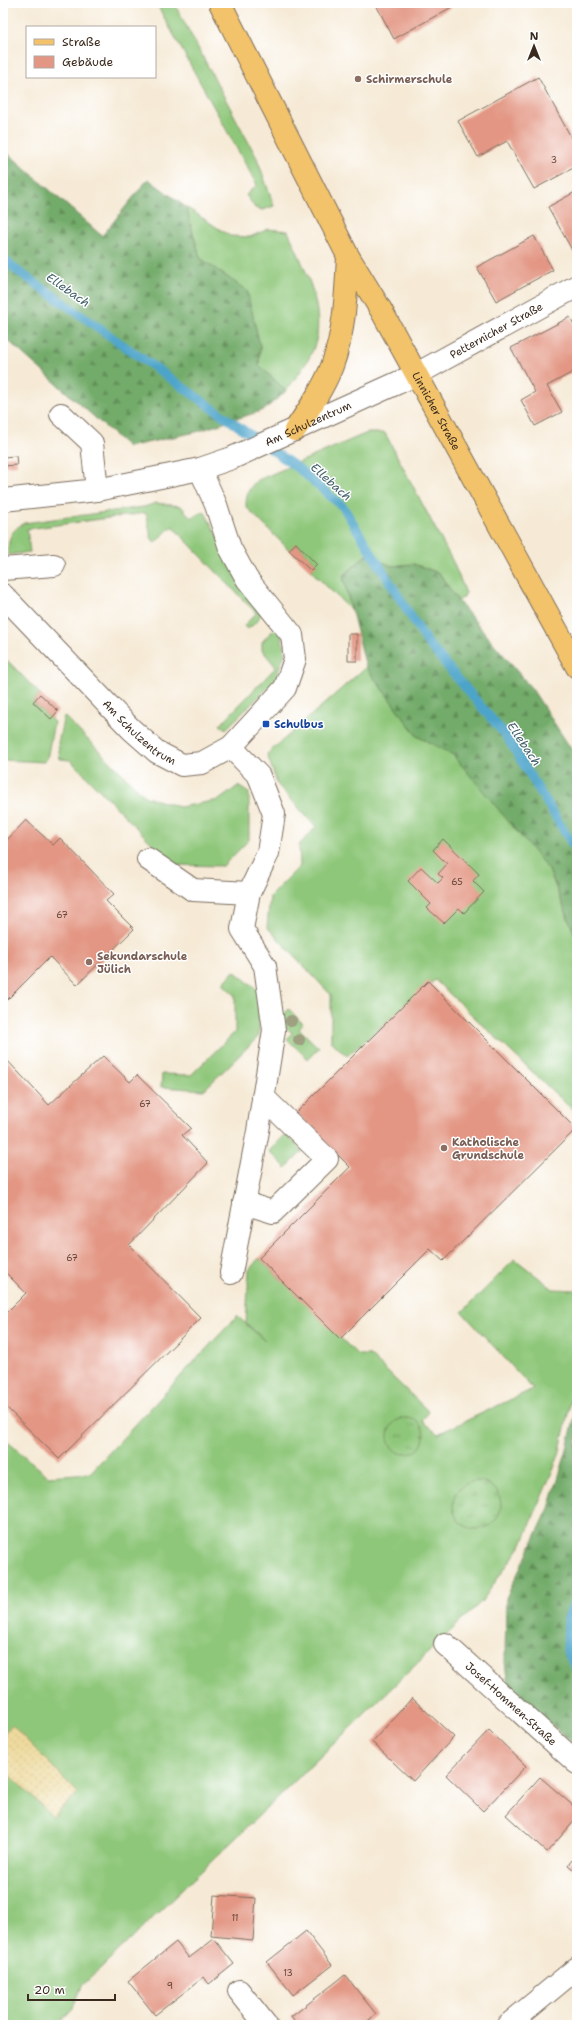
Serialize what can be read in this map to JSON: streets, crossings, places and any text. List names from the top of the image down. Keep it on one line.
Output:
{"streets":{"main road":["Linnicher Straße"],"street":["Petternicher Straße","Am Schulzentrum","Josef-Hommen-Straße"]},"crossings":[["Petternicher Straße","Linnicher Straße"],["Petternicher Straße","Am Schulzentrum"],["Linnicher Straße","Am Schulzentrum"]],"water":["Ellebach"],"places":{"other":["Schirmerschule","Sekundarschule Jülich","Katholische Grundschule"],"transit":["Schulbus"]},"house_numbers":["3","65","67","67","67","11","13","9"],"legend":["Straße","Gebäude"],"scale_bar":"20 m","north":"top"}
